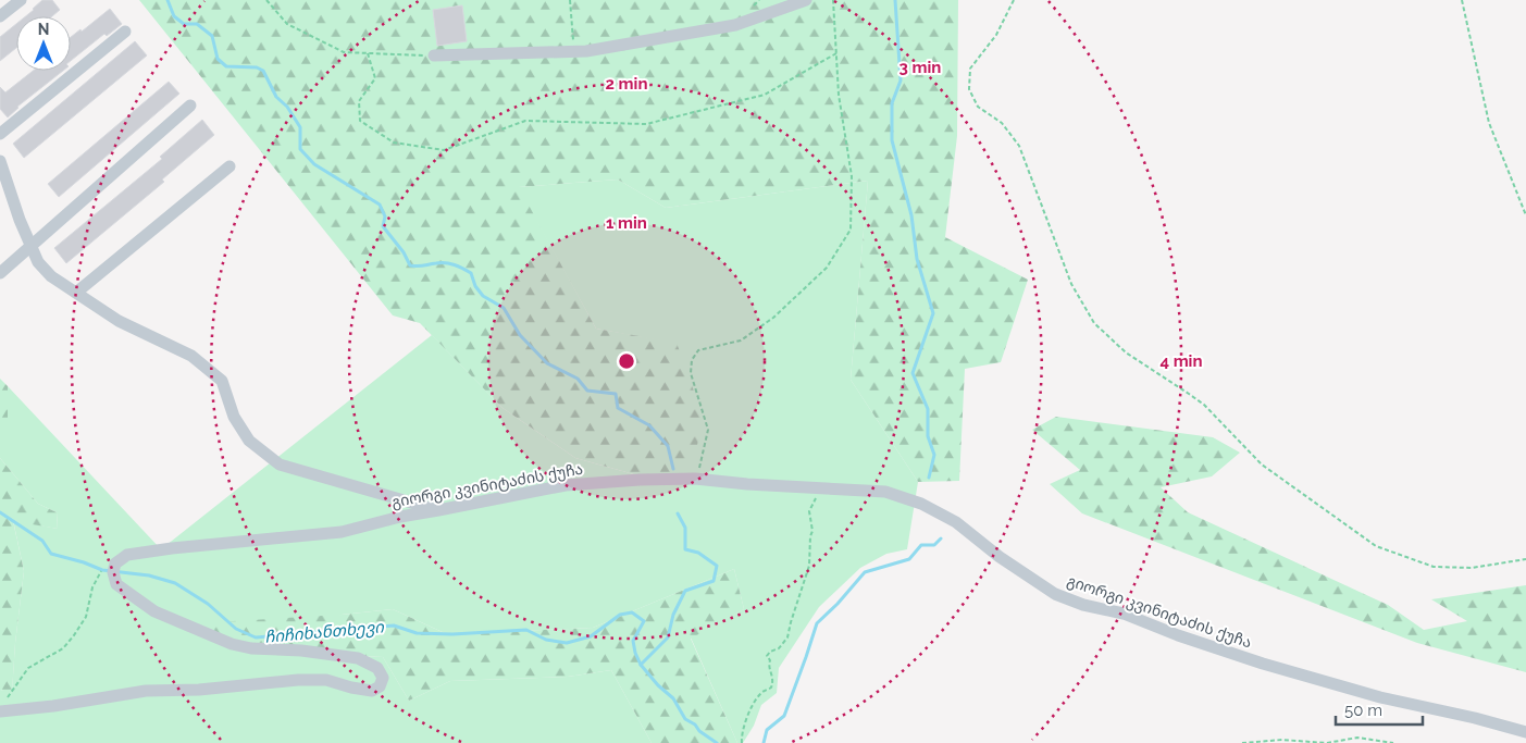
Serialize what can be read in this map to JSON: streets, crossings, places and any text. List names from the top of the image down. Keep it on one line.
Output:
{"streets":{"street":["გიორგი კვინიტაძის ქუჩა"]},"water":["ჩიჩიხანთხევი"],"scale_bar":"50 m","north":"top","rings":["3 min","2 min","1 min","4 min"]}
